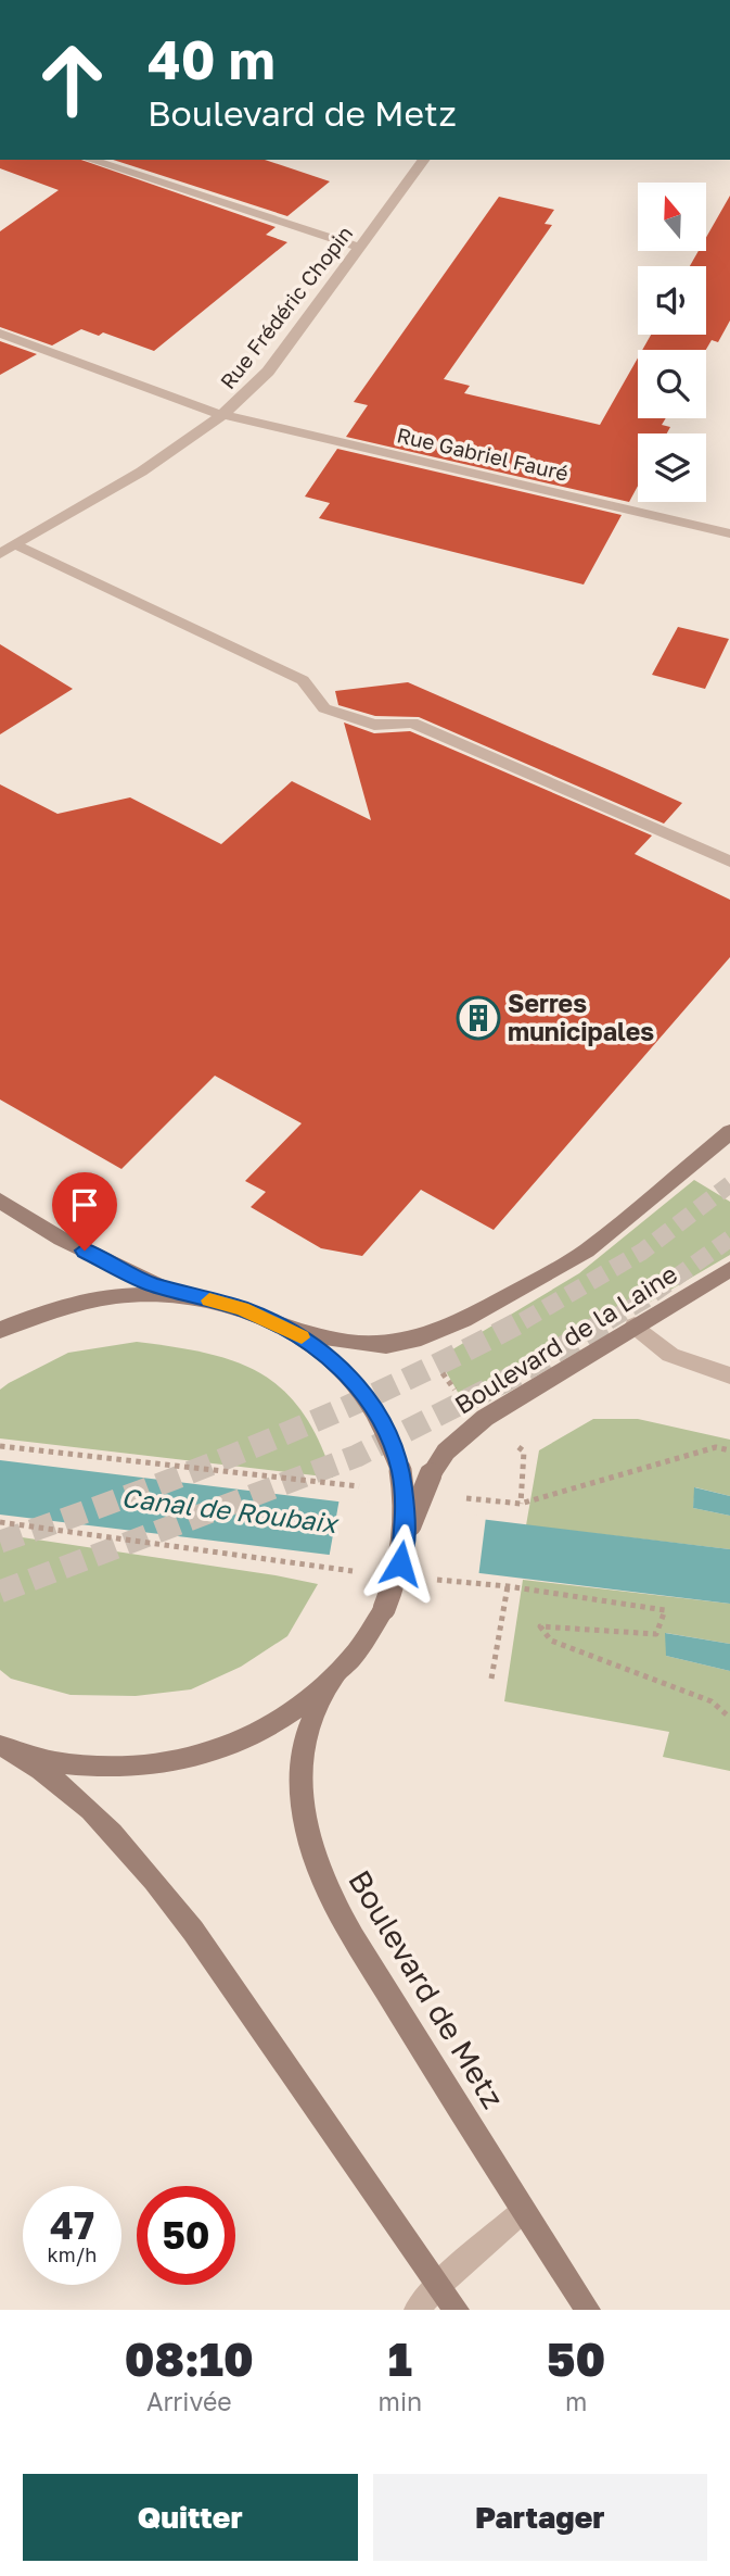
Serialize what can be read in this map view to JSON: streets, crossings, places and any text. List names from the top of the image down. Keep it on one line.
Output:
{"streets":{"main road":["Boulevard de la Laine","Boulevard de Metz"],"street":["Rue Frédéric Chopin","Rue Gabriel Fauré"]},"crossings":[["Rue Frédéric Chopin","Rue Gabriel Fauré"]],"water":["Canal de Roubaix"],"places":{"building":["Serres municipales"]},"north":"top","page":{"turn":["40 m","Boulevard de Metz"],"speed":"47 km/h","limit":"50","eta":["08:10","Arrivée","1","min","50","m"],"buttons":["Quitter","Partager"]}}
